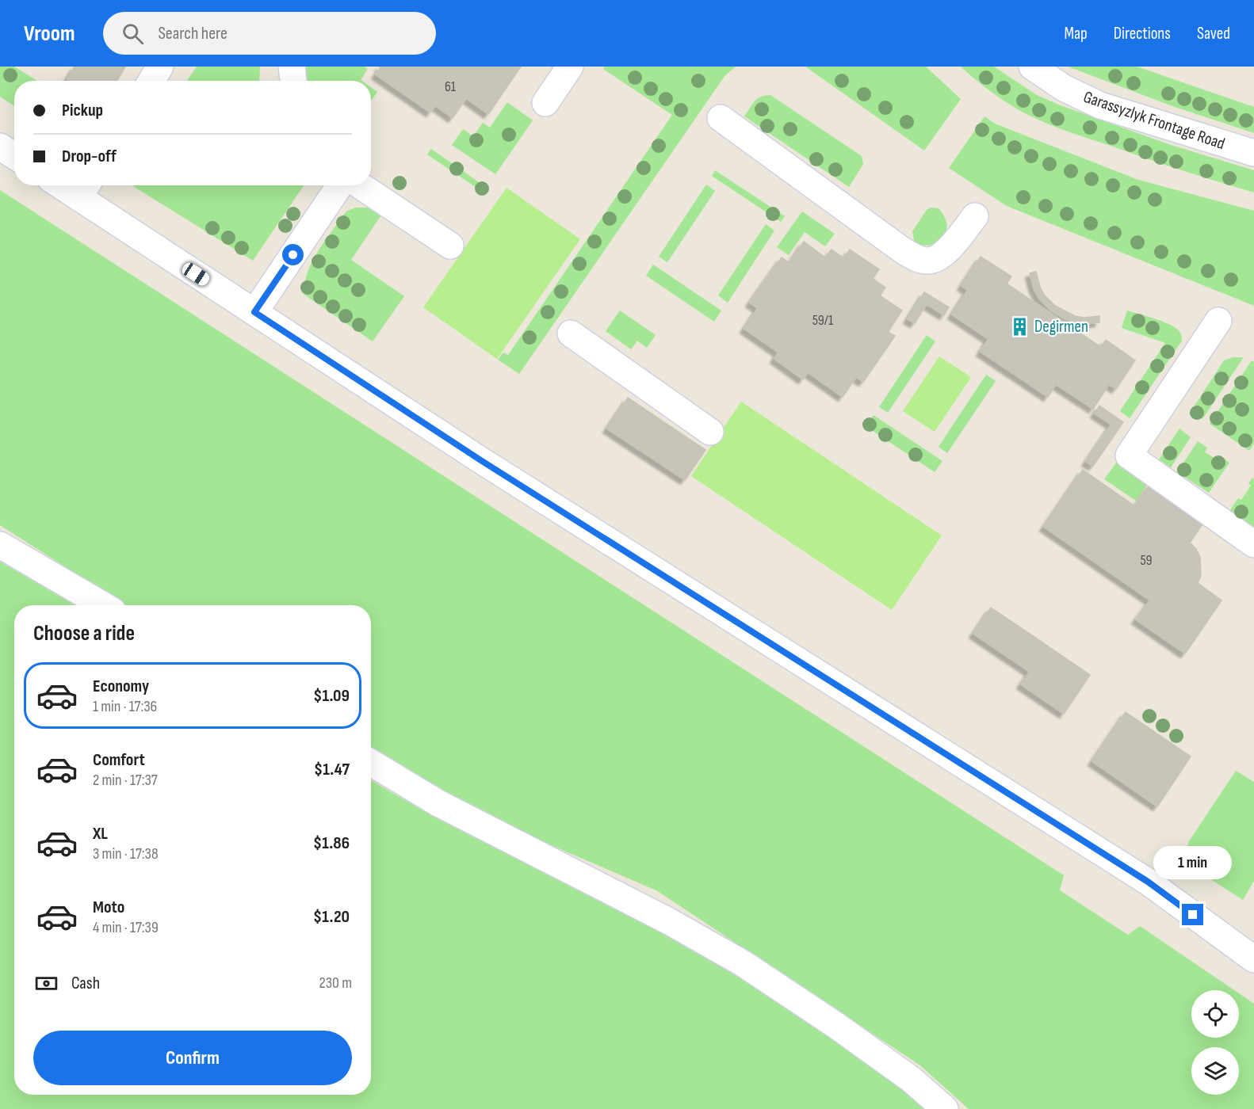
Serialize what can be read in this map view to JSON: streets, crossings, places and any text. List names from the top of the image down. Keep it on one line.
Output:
{"streets":{"street":["Garassyzlyk Frontage Road"]},"places":{"building":["Degirmen"]},"house_numbers":["61","59/1","59"],"page":{"header":"Vroom","search":"Search here","nav":["Map","Directions","Saved"],"banner":["Pickup","Drop-off"],"heading":"Choose a ride","list":[{"name":"Economy","note":"1 min · 17:36","value":"$1.09"},{"name":"Comfort","note":"2 min · 17:37","value":"$1.47"},{"name":"XL","note":"3 min · 17:38","value":"$1.86"},{"name":"Moto","note":"4 min · 17:39","value":"$1.20"}],"bubble":"1 min","pay":["Cash","230 m"],"buttons":"Confirm"}}
